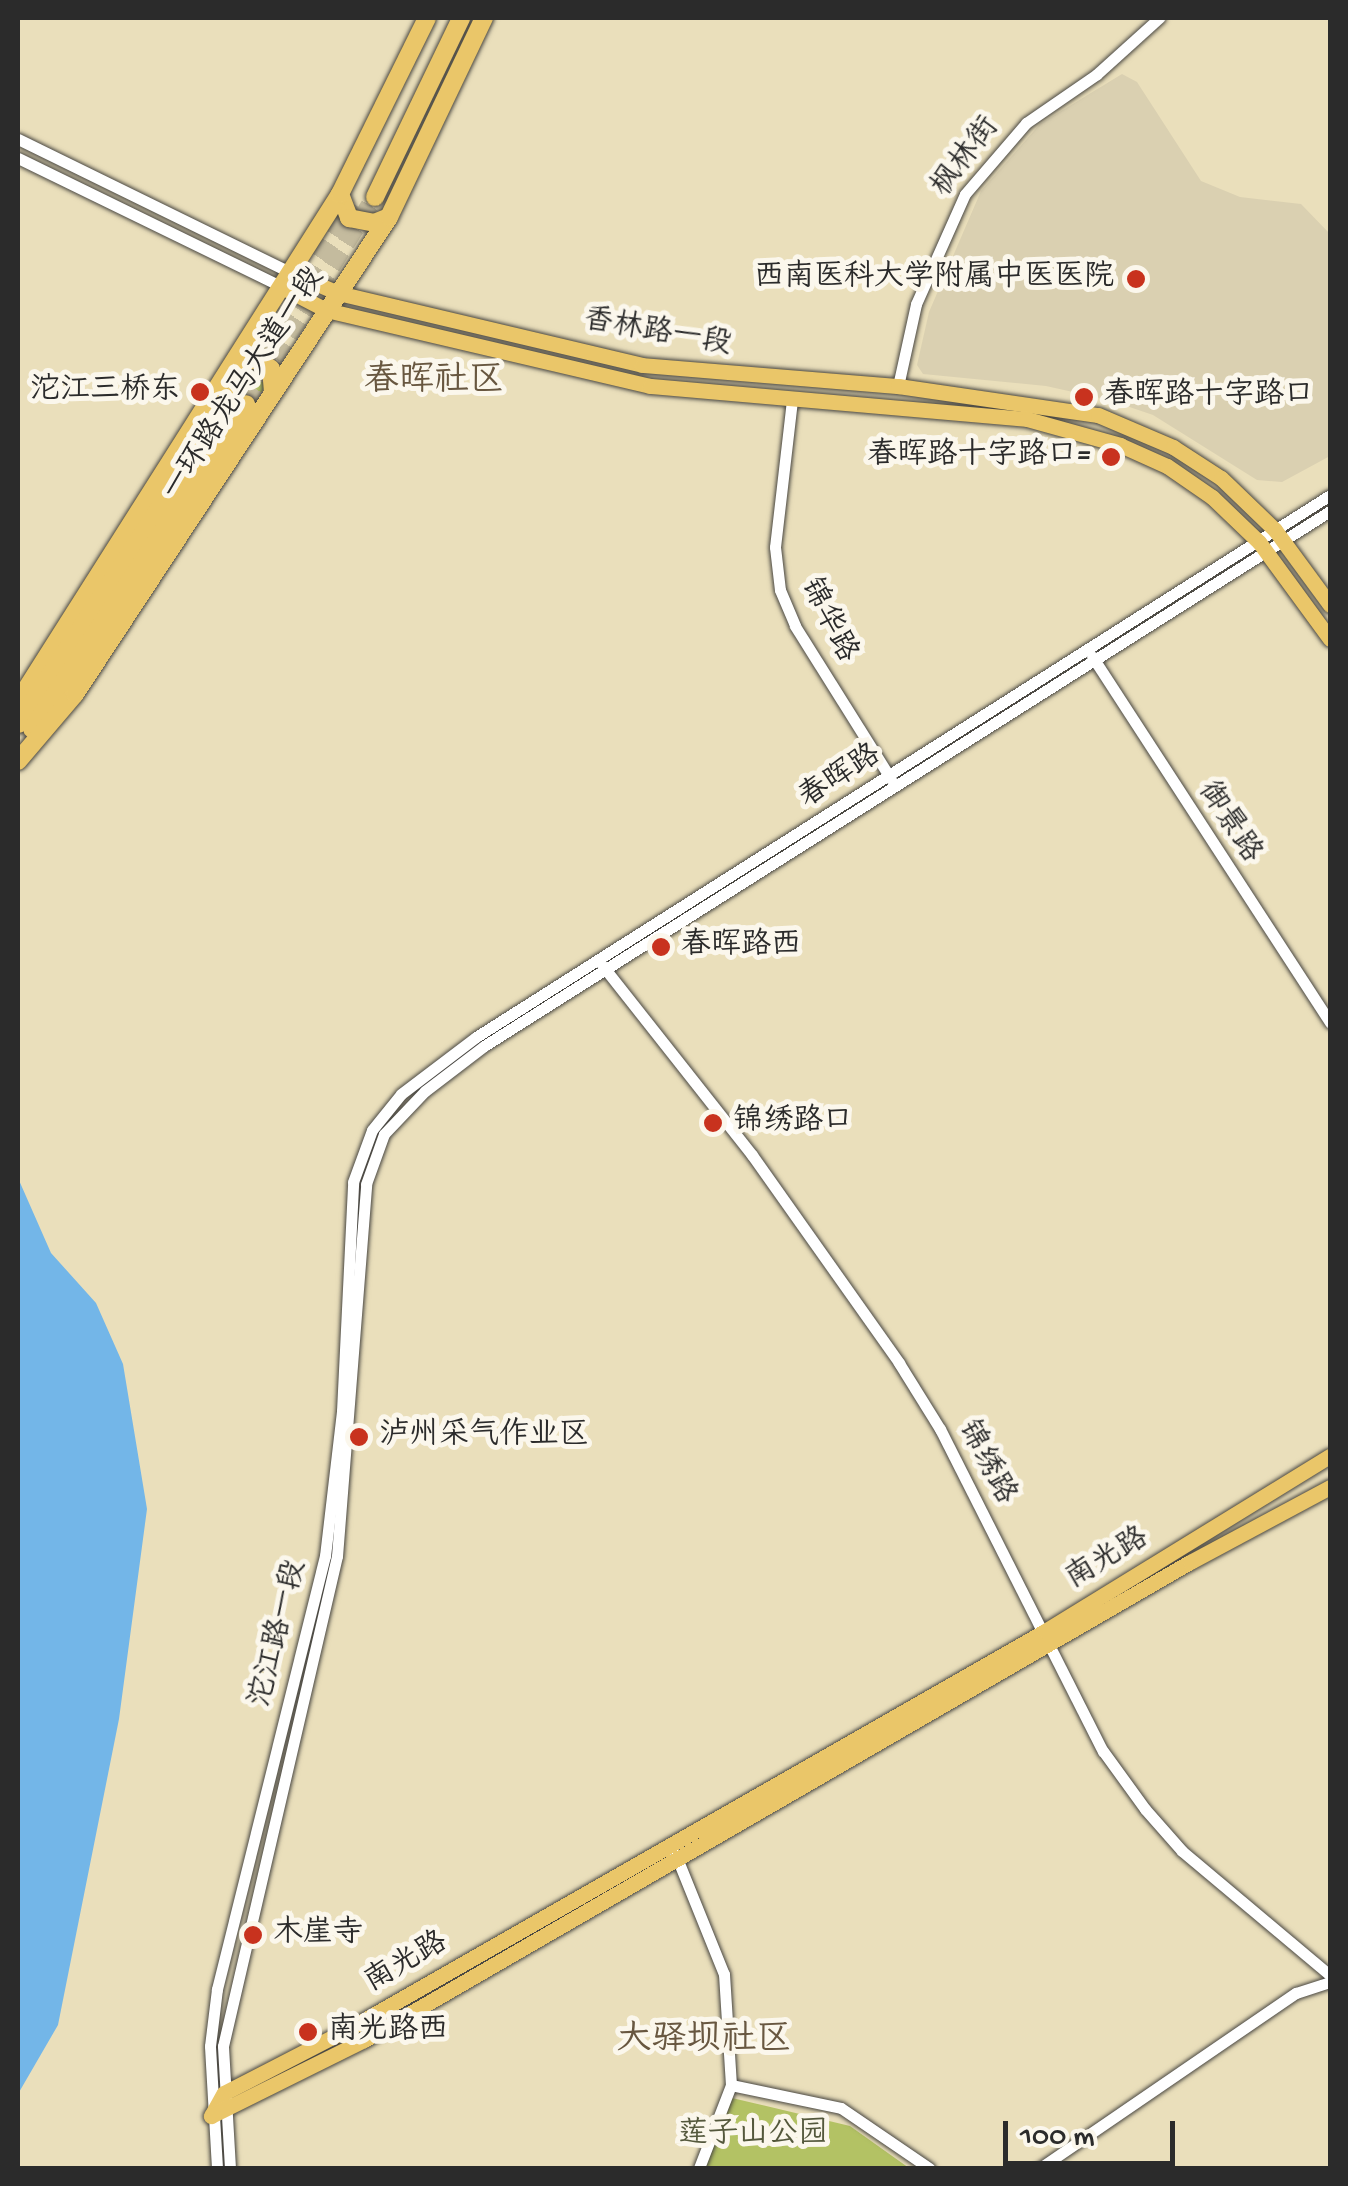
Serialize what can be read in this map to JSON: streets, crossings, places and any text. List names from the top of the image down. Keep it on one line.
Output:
{"streets":{"highway":["一环路龙马大道一段"],"main road":["香林路一段","南光路"],"street":["枫林街","锦华路","春晖路","御景路","锦绣路","沱江路一段"]},"crossings":[["枫林街","香林路一段"],["香林路一段","一环路龙马大道一段"],["香林路一段","锦华路"],["香林路一段","春晖路"],["锦华路","春晖路"],["春晖路","御景路"],["春晖路","锦绣路"],["春晖路","沱江路一段"],["锦绣路","南光路"],["南光路","沱江路一段"]],"districts":["春晖社区","大驿坝社区"],"parks":["莲子山公园"],"places":["西南医科大学附属中医医院","沱江三桥东","春晖路十字路口","春晖路十字路口=","春晖路西","锦绣路口","泸州采气作业区","木崖寺","南光路西"],"scale_bar":"100 m"}
